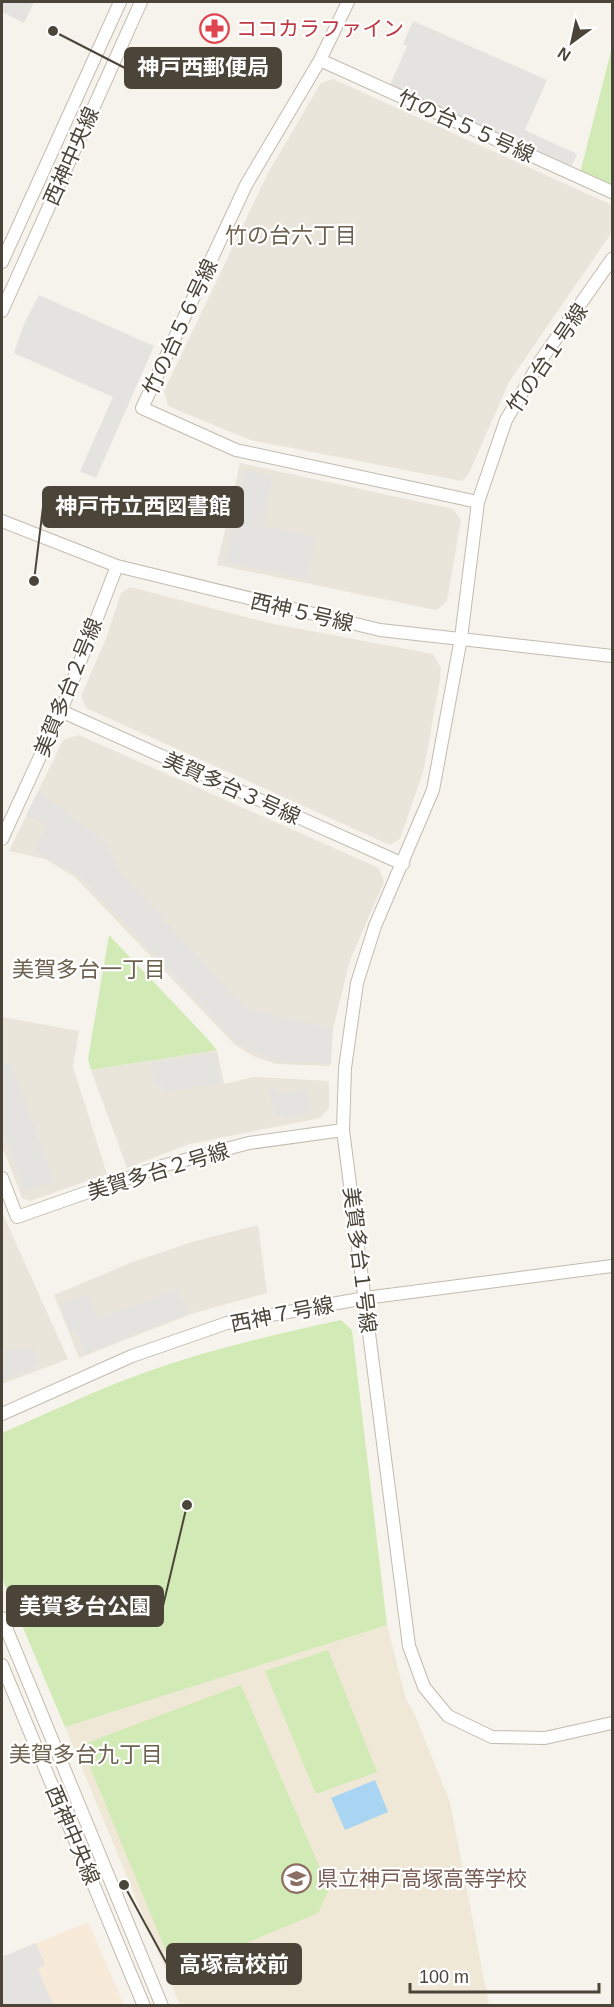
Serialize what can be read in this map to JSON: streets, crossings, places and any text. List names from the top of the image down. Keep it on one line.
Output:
{"streets":{"street":["竹の台５５号線","西神中央線","竹の台５６号線","竹の台１号線","西神５号線","美賀多台２号線","美賀多台３号線","美賀多台１号線","西神７号線"]},"crossings":[["竹の台５５号線","竹の台５６号線"],["竹の台５６号線","竹の台１号線"],["竹の台１号線","西神５号線"],["竹の台１号線","美賀多台１号線"],["西神５号線","美賀多台２号線"],["西神５号線","美賀多台１号線"],["美賀多台２号線","美賀多台３号線"],["美賀多台２号線","美賀多台１号線"],["美賀多台３号線","美賀多台１号線"],["美賀多台１号線","西神７号線"]],"districts":["竹の台六丁目","美賀多台一丁目","美賀多台九丁目"],"places":{"pharmacy":["ココカラファイン"],"other":["神戸西郵便局","神戸市立西図書館","美賀多台公園","高塚高校前"],"school or university":["県立神戸高塚高等学校"]},"scale_bar":"100 m","north":"bottom left"}
